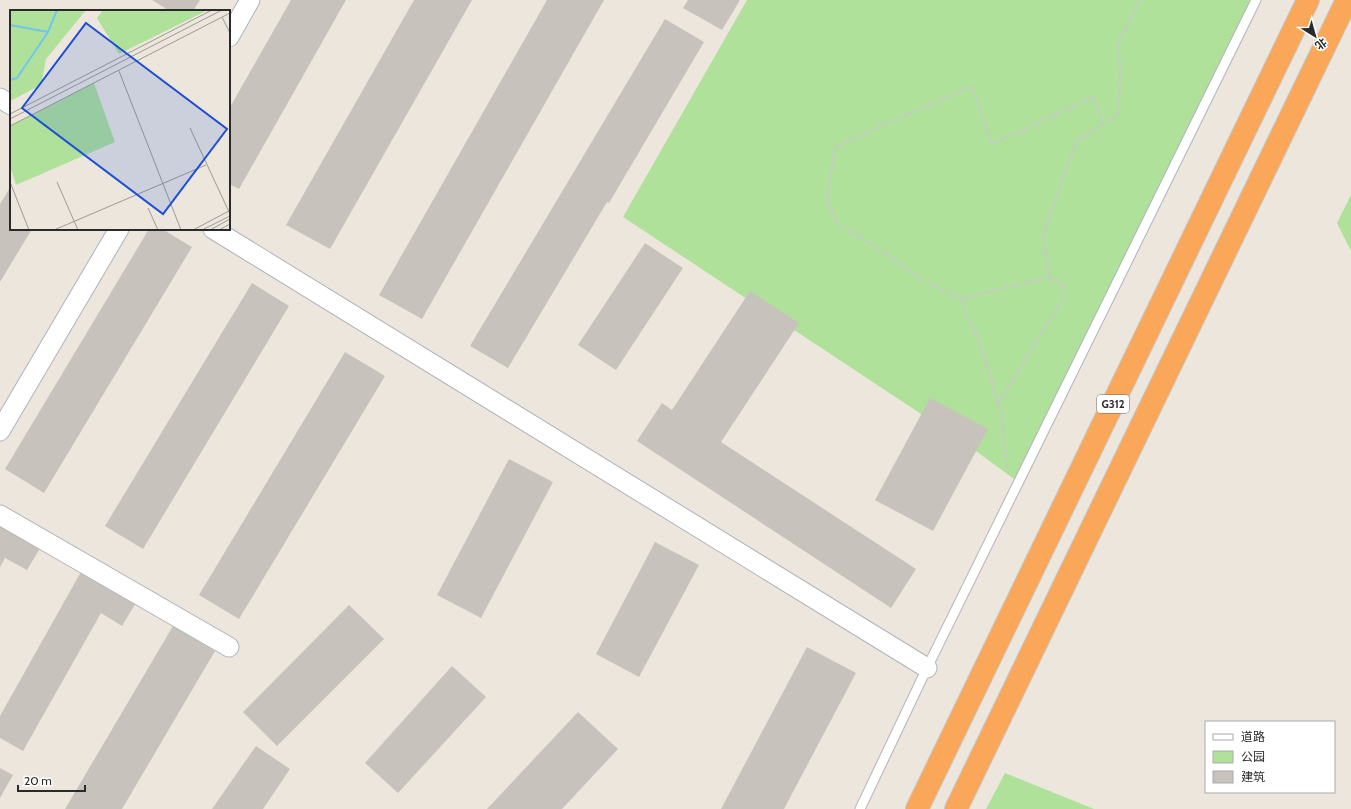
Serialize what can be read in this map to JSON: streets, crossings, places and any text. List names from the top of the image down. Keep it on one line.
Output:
{"streets":{"highway":["G312"]},"legend":["道路","公园","建筑"],"scale_bar":"20 m","north":"bottom right"}
